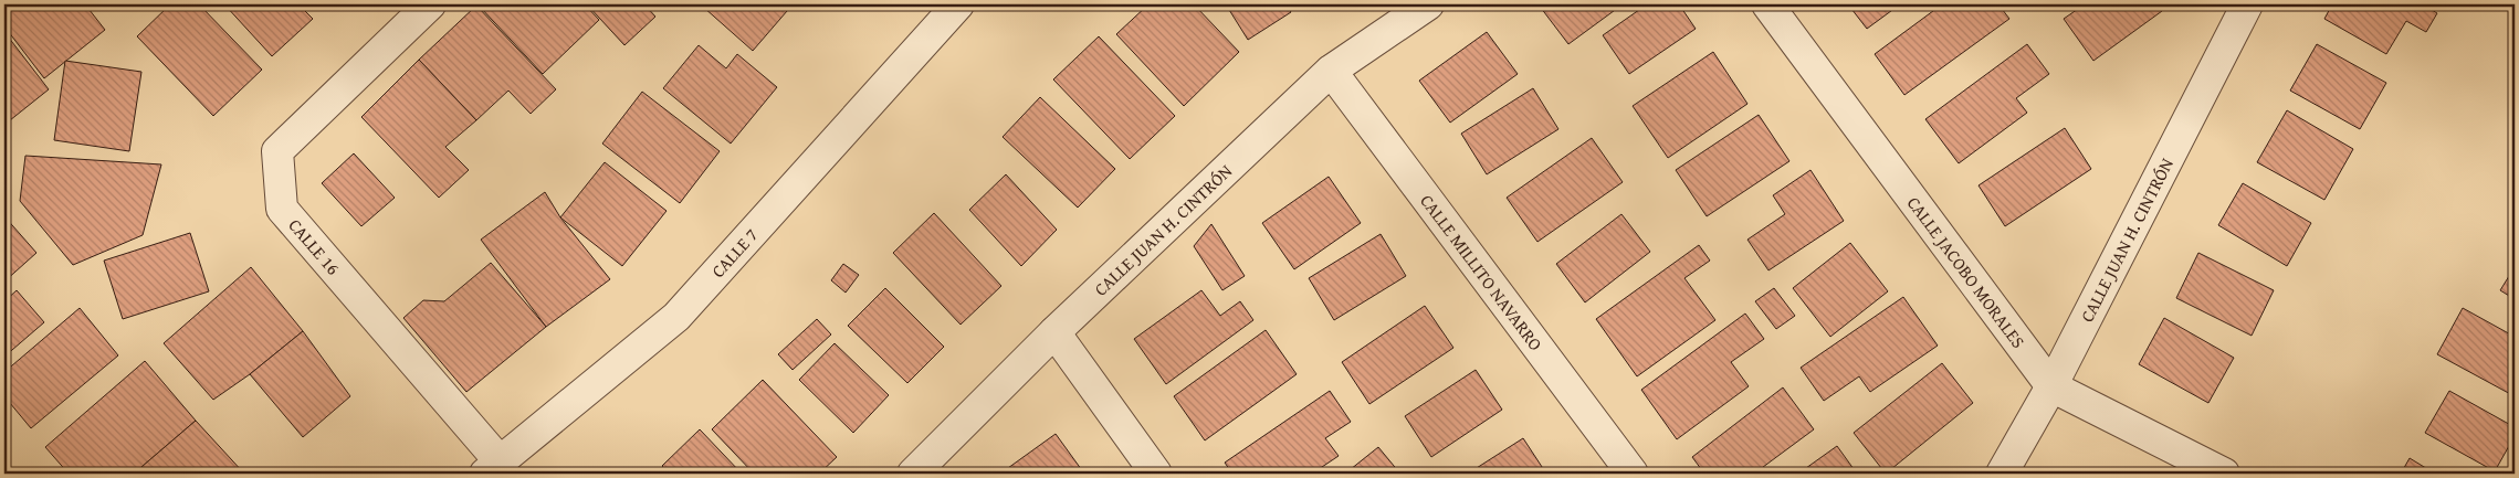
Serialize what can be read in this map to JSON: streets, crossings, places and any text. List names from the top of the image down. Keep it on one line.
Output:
{"streets":{"street":["CALLE JUAN H. CINTRÓN","CALLE 16","CALLE 7","CALLE MILLITO NAVARRO","CALLE JACOBO MORALES"]},"crossings":[["CALLE JUAN H. CINTRÓN","CALLE MILLITO NAVARRO"],["CALLE JUAN H. CINTRÓN","CALLE JACOBO MORALES"],["CALLE 16","CALLE 7"]]}
